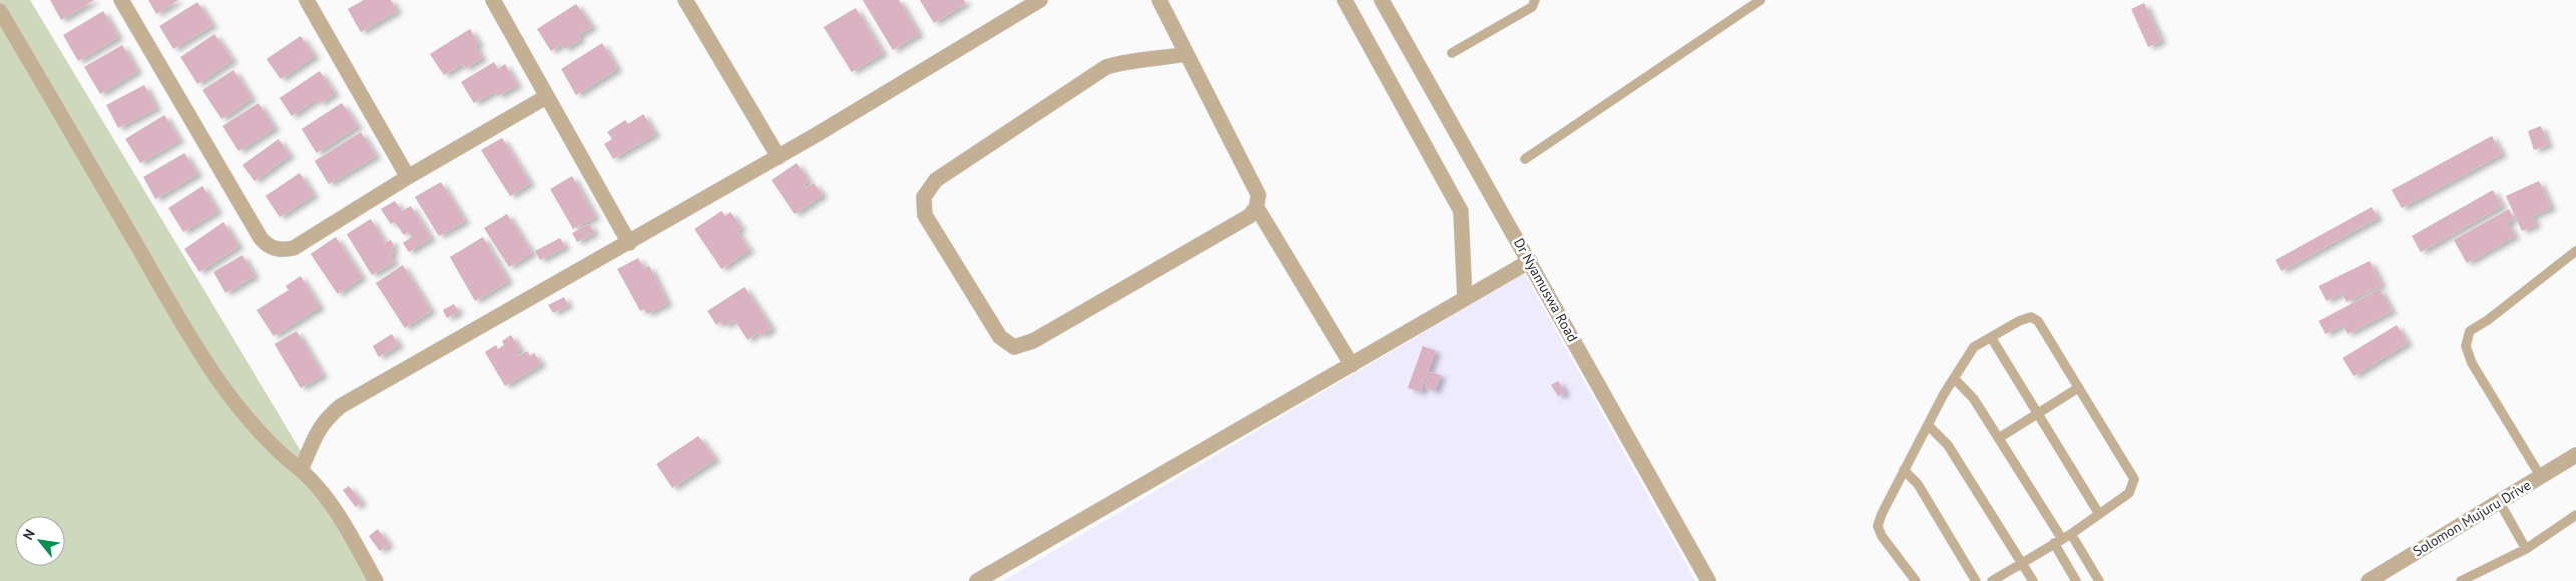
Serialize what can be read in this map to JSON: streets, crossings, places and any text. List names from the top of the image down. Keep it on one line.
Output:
{"streets":{"street":["Dr Nyamuswa Road","Solomon Mujuru Drive"]},"north":"top left"}
